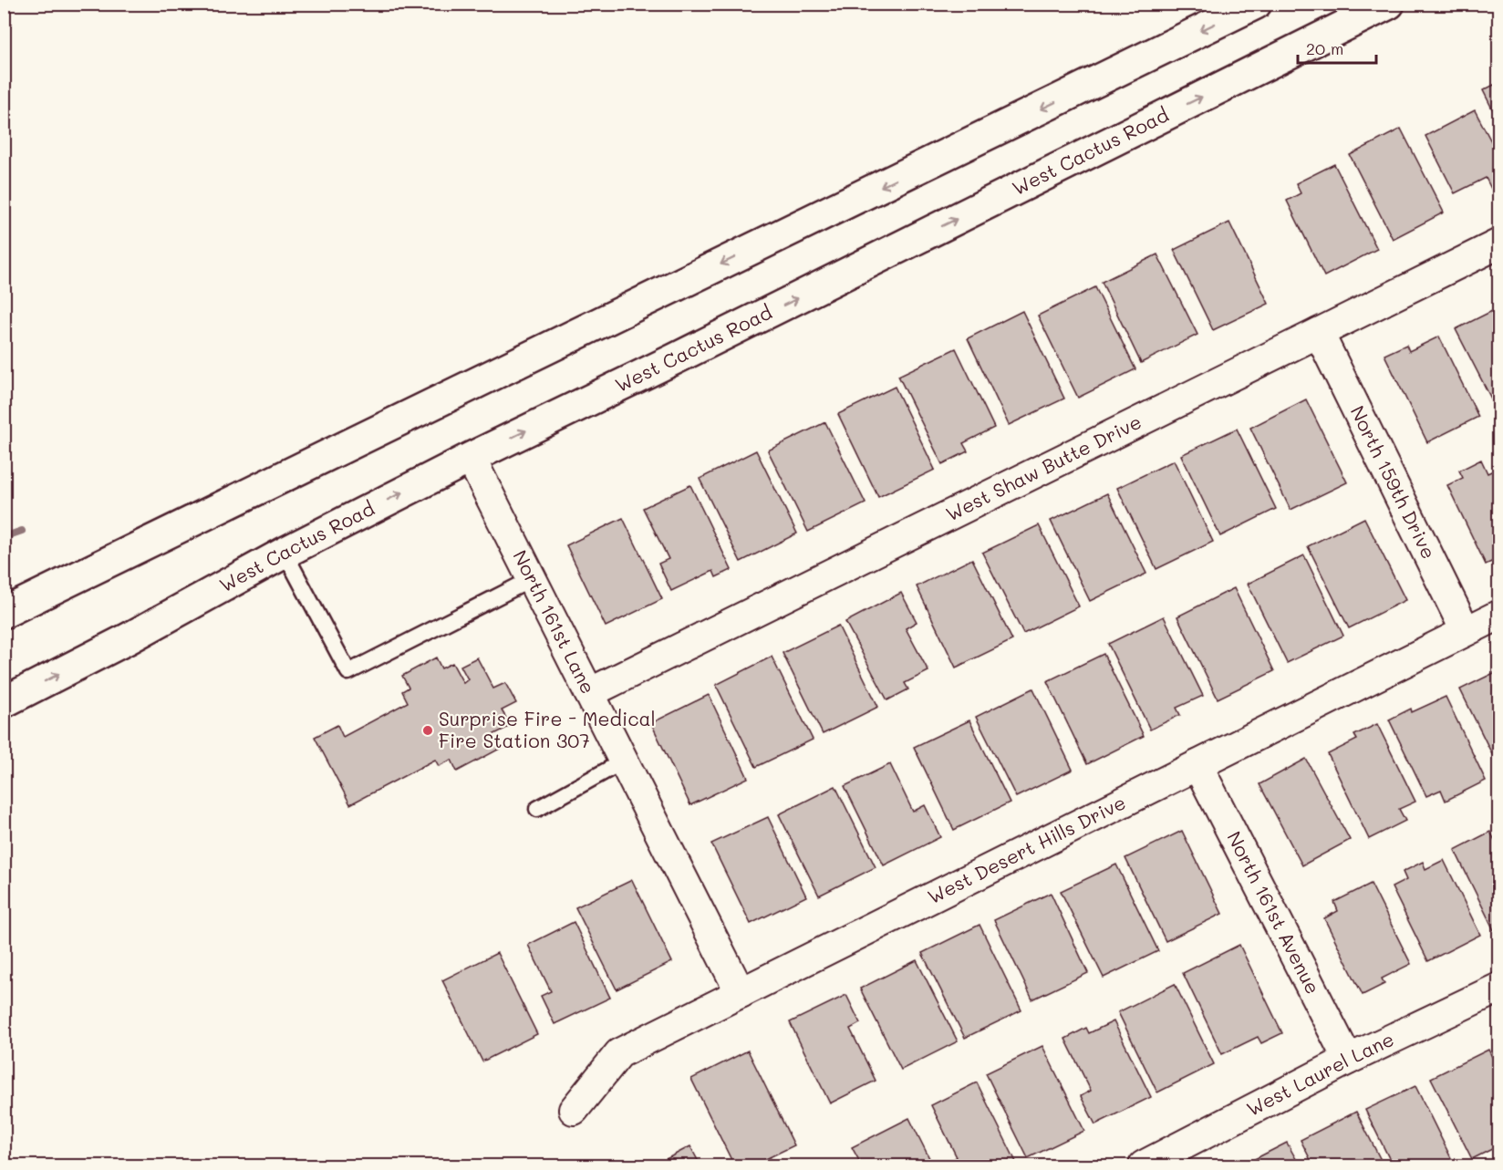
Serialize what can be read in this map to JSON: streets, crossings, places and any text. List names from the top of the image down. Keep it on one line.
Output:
{"streets":{"main road":["West Cactus Road"],"street":["West Shaw Butte Drive","North 159th Drive","North 161st Lane","West Desert Hills Drive","North 161st Avenue","West Laurel Lane"]},"crossings":[["West Cactus Road","North 161st Lane"],["West Shaw Butte Drive","North 159th Drive"],["West Shaw Butte Drive","North 161st Lane"],["North 159th Drive","West Desert Hills Drive"],["North 161st Lane","West Desert Hills Drive"],["West Desert Hills Drive","North 161st Avenue"],["North 161st Avenue","West Laurel Lane"]],"places":["Surprise Fire - Medical Fire Station 307"],"scale_bar":"20 m"}
